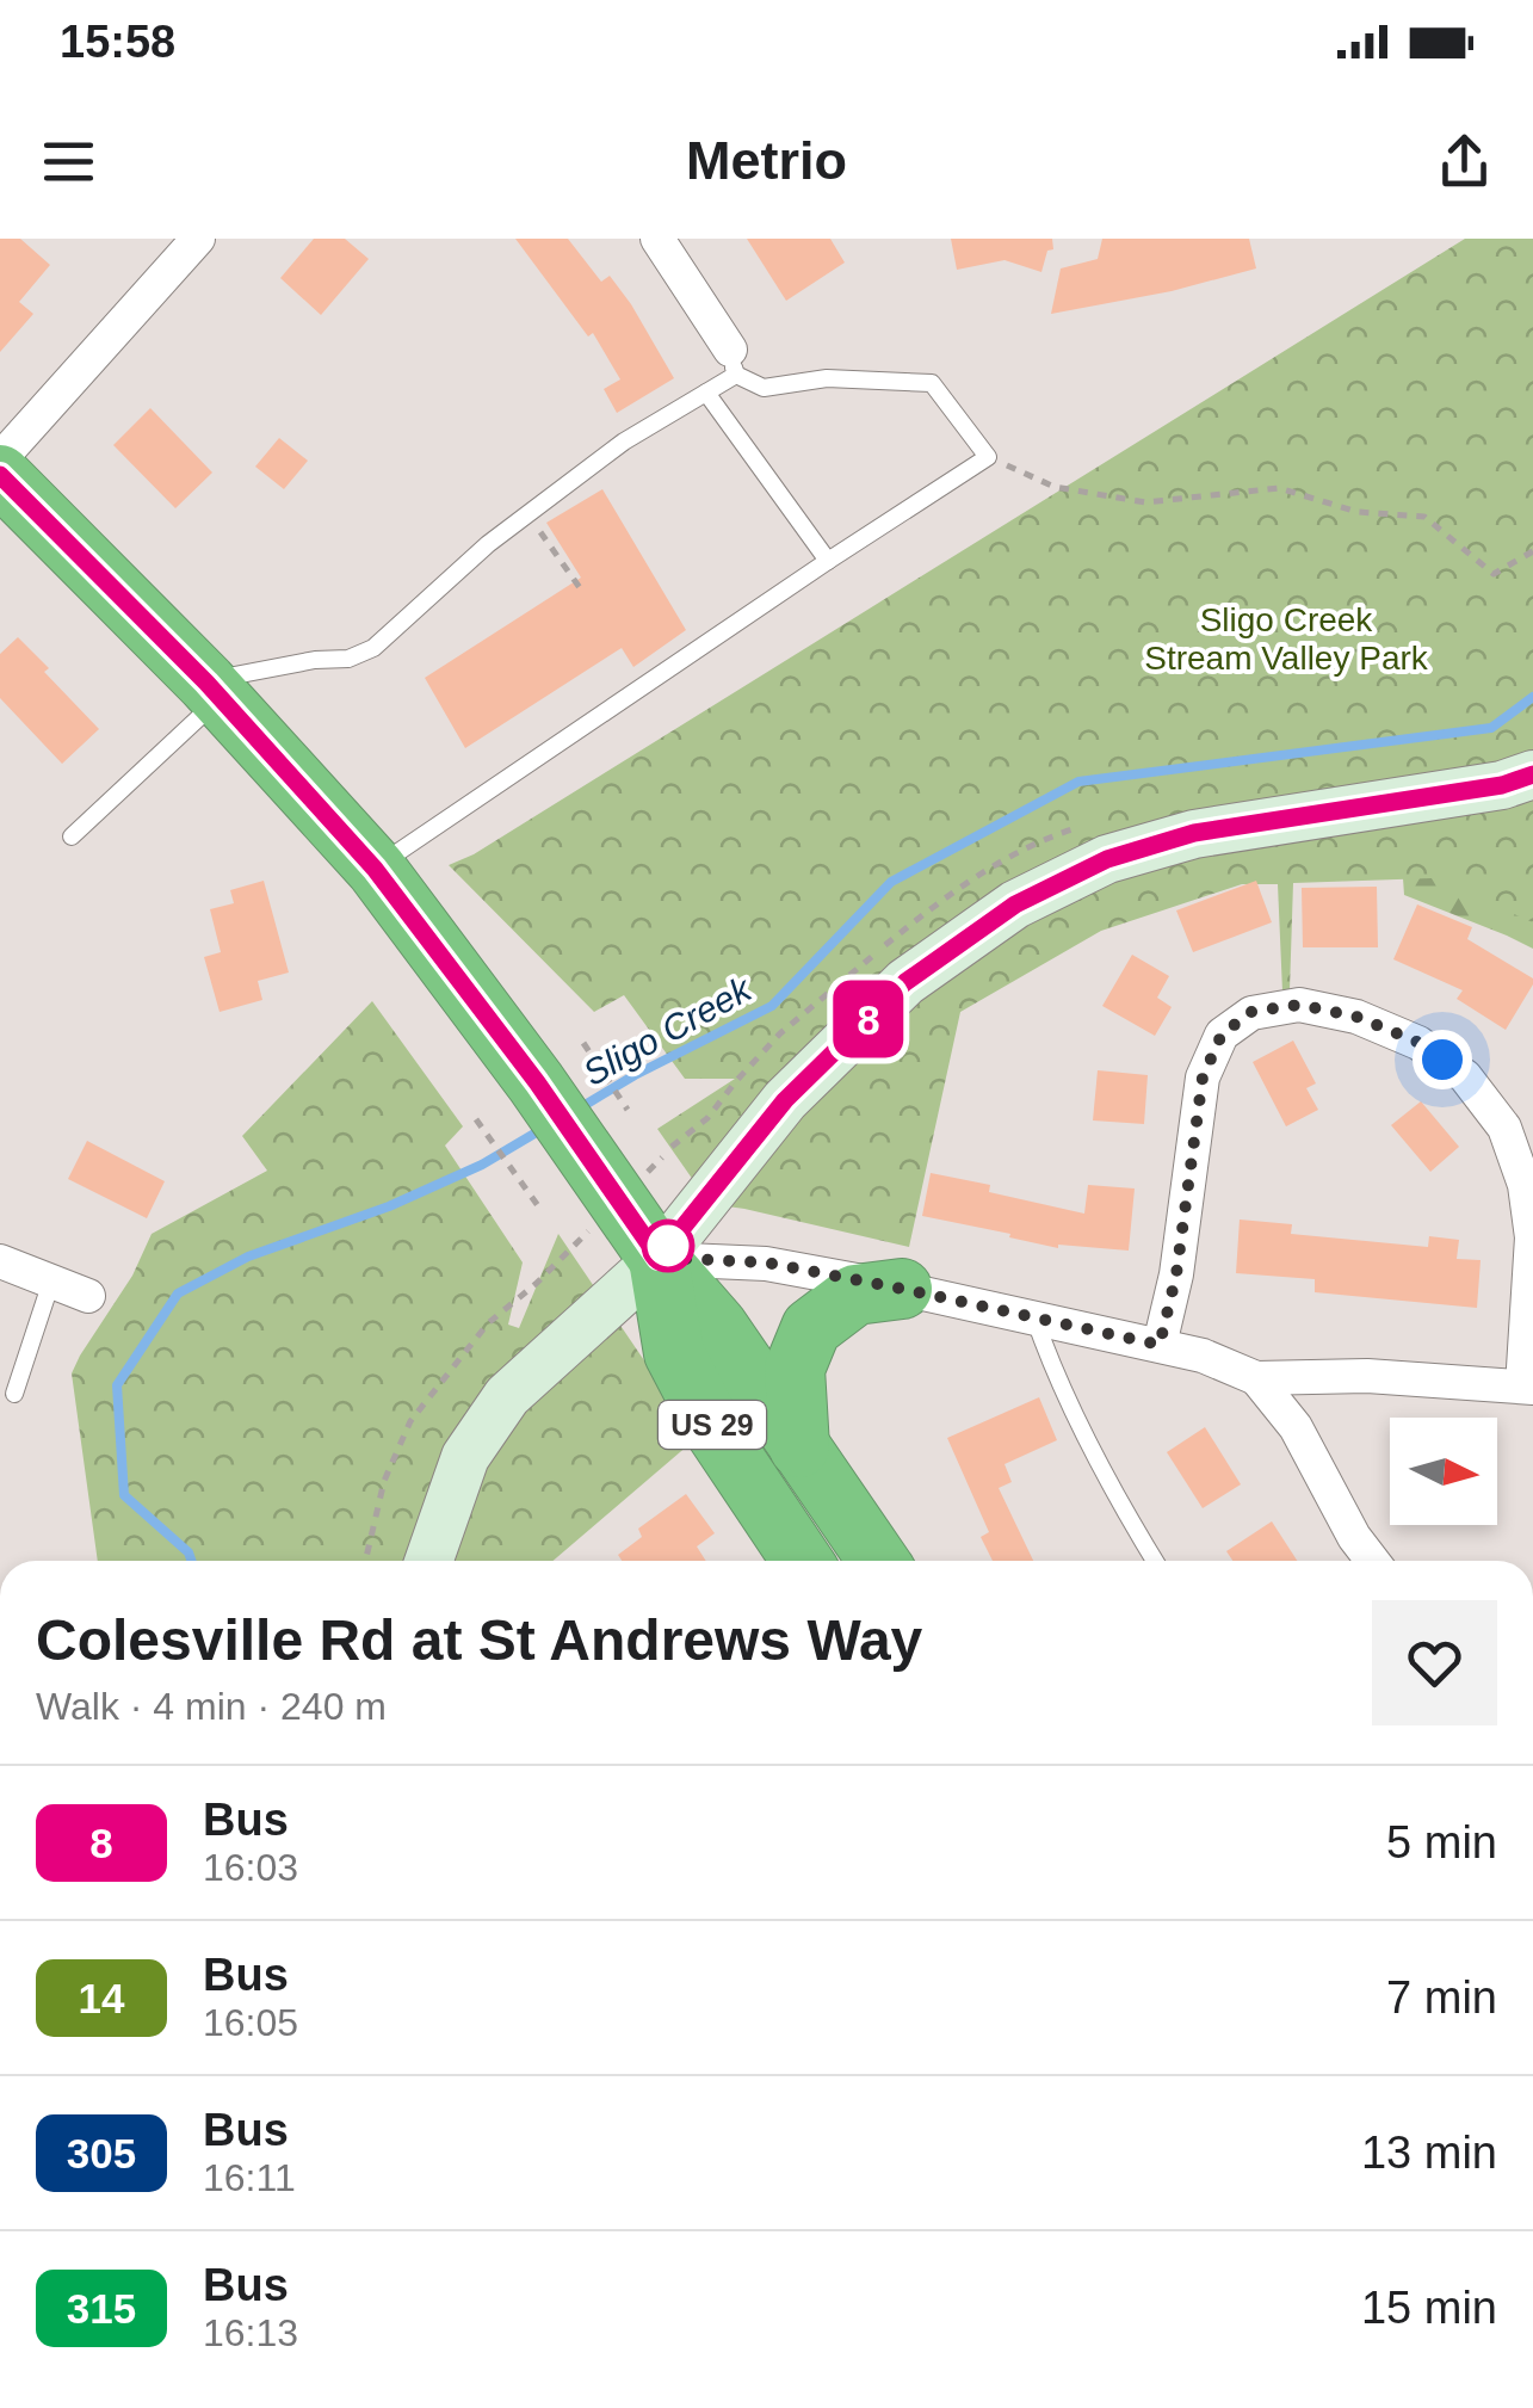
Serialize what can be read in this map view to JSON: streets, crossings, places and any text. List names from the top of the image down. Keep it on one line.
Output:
{"streets":{"highway":["US 29"]},"water":["Sligo Creek"],"parks":["Sligo Creek Stream Valley Park"],"lines":["bus line 8"],"north":"right","page":{"status":"15:58","header":"Metrio","on_map":"8","heading":["Colesville Rd at St Andrews Way","Walk · 4 min · 240 m"],"list":[{"mark":"8","name":"Bus","note":"16:03","value":"5 min"},{"mark":"14","name":"Bus","note":"16:05","value":"7 min"},{"mark":"305","name":"Bus","note":"16:11","value":"13 min"},{"mark":"315","name":"Bus","note":"16:13","value":"15 min"}]}}
